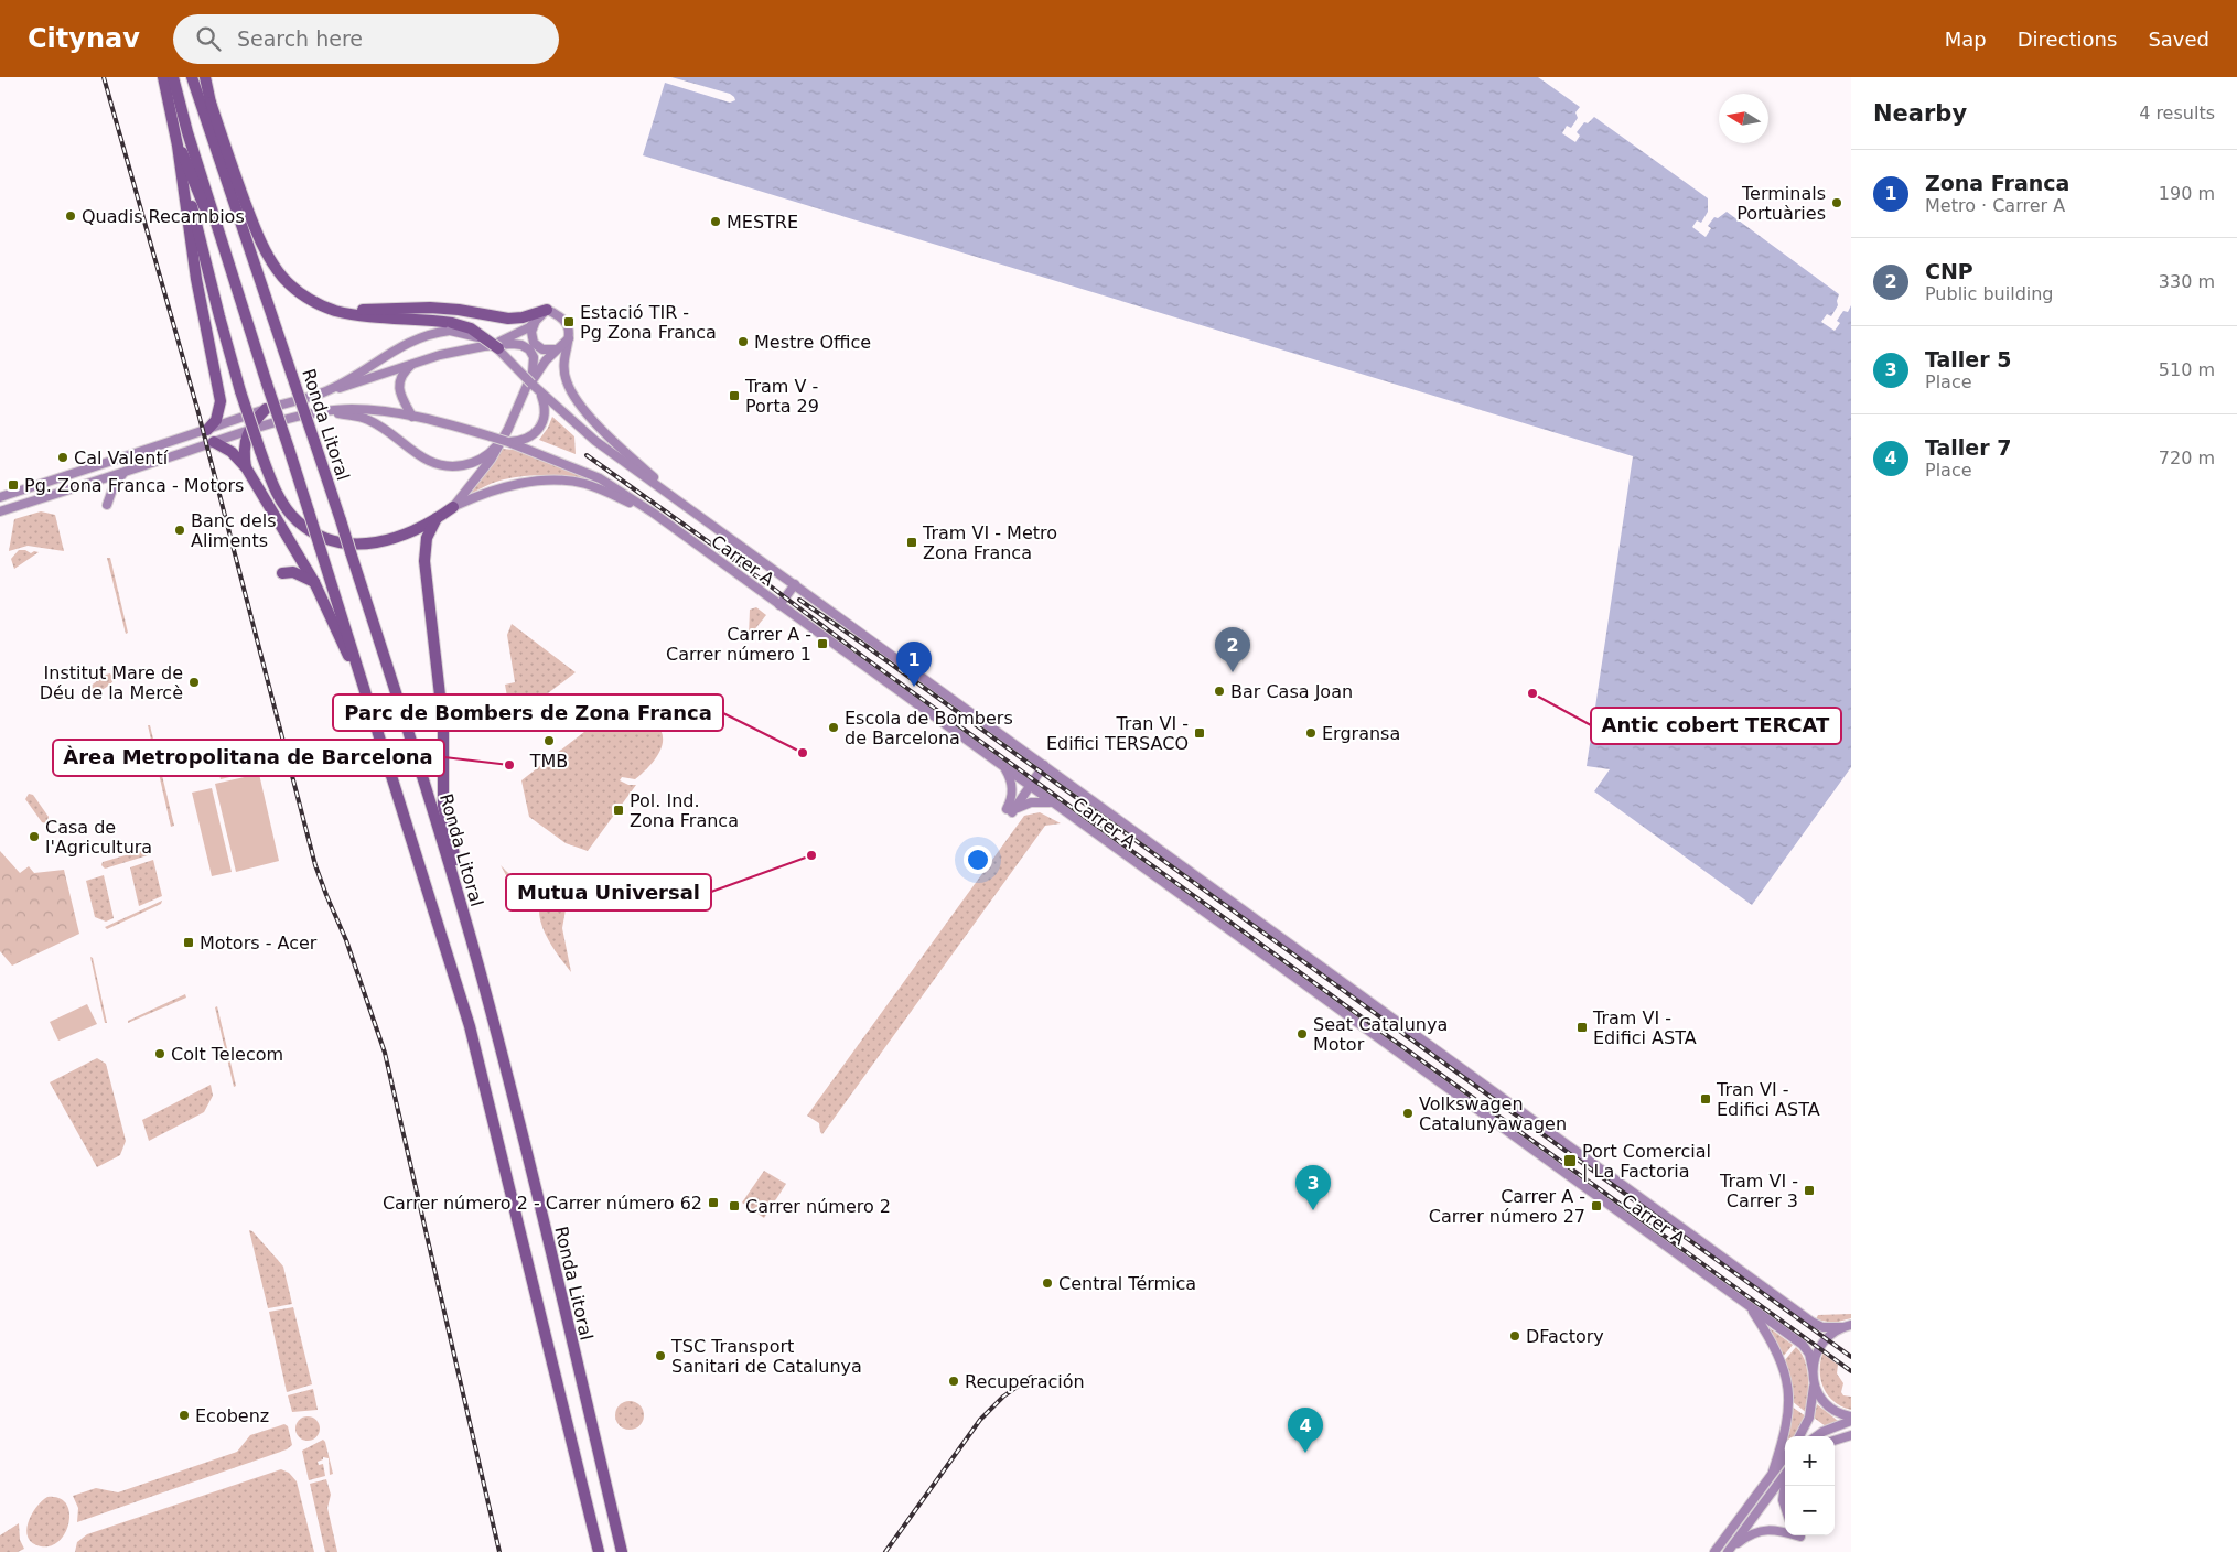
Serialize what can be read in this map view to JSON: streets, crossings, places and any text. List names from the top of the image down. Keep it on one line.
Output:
{"streets":{"highway":["Ronda Litoral"],"main road":["Carrer A"]},"places":{"other":["Terminals Portuàries","Quadis Recambios","MESTRE","Mestre Office","Cal Valentí","Banc dels Aliments","Institut Mare de Déu de la Mercè","Bar Casa Joan","Antic cobert TERCAT","Escola de Bombers de Barcelona","Ergransa","TMB","Parc de Bombers de Zona Franca","Àrea Metropolitana de Barcelona","Casa de l'Agricultura","Mutua Universal","Seat Catalunya Motor","Colt Telecom","Volkswagen Catalunyawagen","Central Térmica","DFactory","TSC Transport Sanitari de Catalunya","Recuperación","Ecobenz"],"transit":["Estació TIR - Pg Zona Franca","Tram V - Porta 29","Pg. Zona Franca - Motors","Tram VI - Metro Zona Franca","Carrer A - Carrer número 1","Tran VI - Edifici TERSACO","Pol. Ind. Zona Franca","Motors - Acer","Tram VI - Edifici ASTA","Tran VI - Edifici ASTA","Port Comercial | La Factoria","Tram VI - Carrer 3","Carrer número 2 - Carrer número 62","Carrer número 2","Carrer A - Carrer número 27"]},"north":"left","page":{"header":"Citynav","search":"Search here","nav":["Map","Directions","Saved"],"heading":["Nearby","4 results"],"list":[{"mark":"1","name":"Zona Franca","note":"Metro · Carrer A","value":"190 m"},{"mark":"2","name":"CNP","note":"Public building","value":"330 m"},{"mark":"3","name":"Taller 5","note":"Place","value":"510 m"},{"mark":"4","name":"Taller 7","note":"Place","value":"720 m"}],"pins":["2","1","3","4"],"map_buttons":["+","−"]}}
